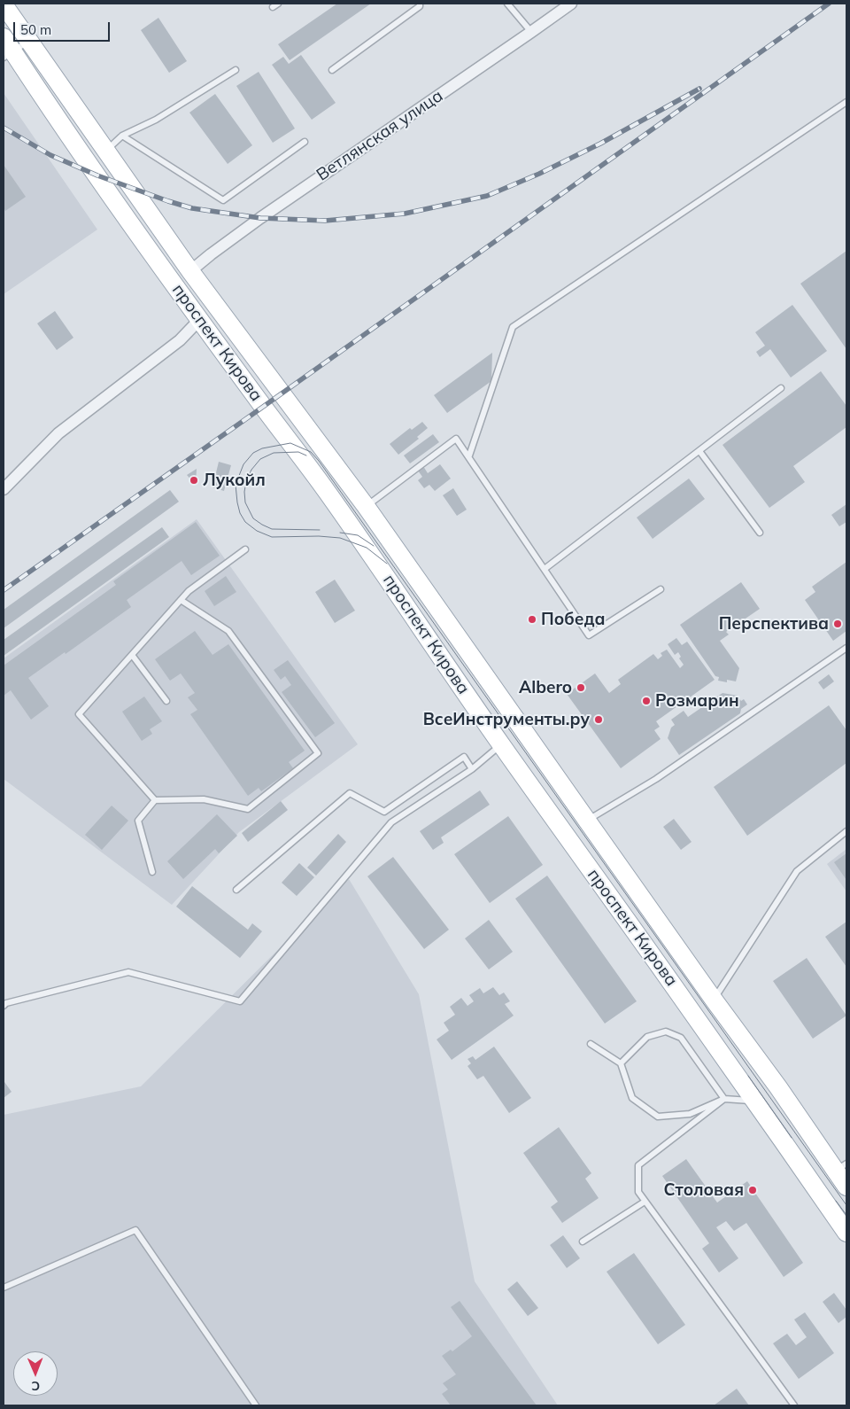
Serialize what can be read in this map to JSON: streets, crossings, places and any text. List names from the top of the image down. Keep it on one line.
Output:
{"streets":{"main road":["проспект Кирова"],"street":["Ветлянская улица"]},"crossings":[["Ветлянская улица","проспект Кирова"]],"places":["Лукойл","Победа","Перспектива","Albero","Розмарин","ВсеИнструменты.ру","Столовая"],"scale_bar":"50 m","north":"bottom"}
